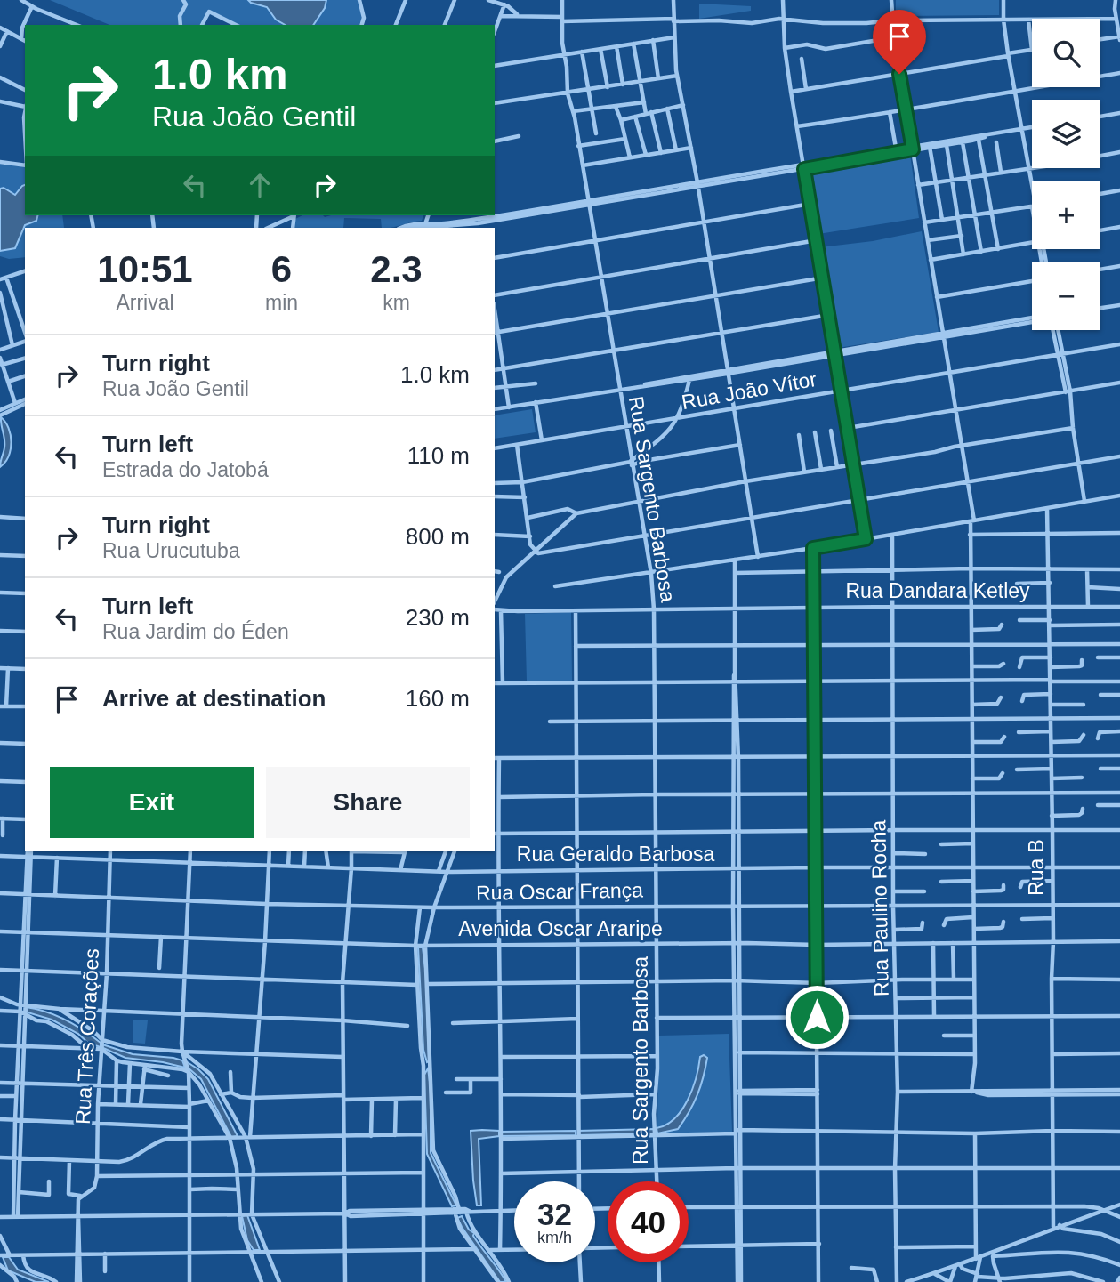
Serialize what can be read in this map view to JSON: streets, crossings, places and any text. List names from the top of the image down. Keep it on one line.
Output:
{"streets":{"street":["Rua João Vítor","Rua Sargento Barbosa","Rua Dandara Ketley","Rua Geraldo Barbosa","Rua B","Rua Oscar França","Rua Paulino Rocha","Avenida Oscar Araripe","Rua Três Corações"]},"crossings":[["Rua João Vítor","Rua Sargento Barbosa"],["Rua Sargento Barbosa","Rua Dandara Ketley"],["Rua Sargento Barbosa","Rua Geraldo Barbosa"],["Rua Sargento Barbosa","Rua Oscar França"],["Rua Sargento Barbosa","Avenida Oscar Araripe"],["Rua Dandara Ketley","Rua B"],["Rua Dandara Ketley","Rua Paulino Rocha"],["Rua Geraldo Barbosa","Rua B"],["Rua Geraldo Barbosa","Rua Paulino Rocha"],["Rua Geraldo Barbosa","Rua Três Corações"],["Rua B","Rua Oscar França"],["Rua B","Avenida Oscar Araripe"],["Rua Oscar França","Rua Paulino Rocha"],["Rua Oscar França","Rua Três Corações"],["Rua Paulino Rocha","Avenida Oscar Araripe"],["Avenida Oscar Araripe","Rua Três Corações"]],"page":{"map_buttons":["+","−"],"turn":["1.0 km","Rua João Gentil"],"eta":["10:51","Arrival","6","min","2.3","km"],"list":[{"name":"Turn right","note":"Rua João Gentil","value":"1.0 km"},{"name":"Turn left","note":"Estrada do Jatobá","value":"110 m"},{"name":"Turn right","note":"Rua Urucutuba","value":"800 m"},{"name":"Turn left","note":"Rua Jardim do Éden","value":"230 m"},{"name":"Arrive at destination","value":"160 m"}],"buttons":["Exit","Share"],"speed":"32 km/h","limit":"40"}}
